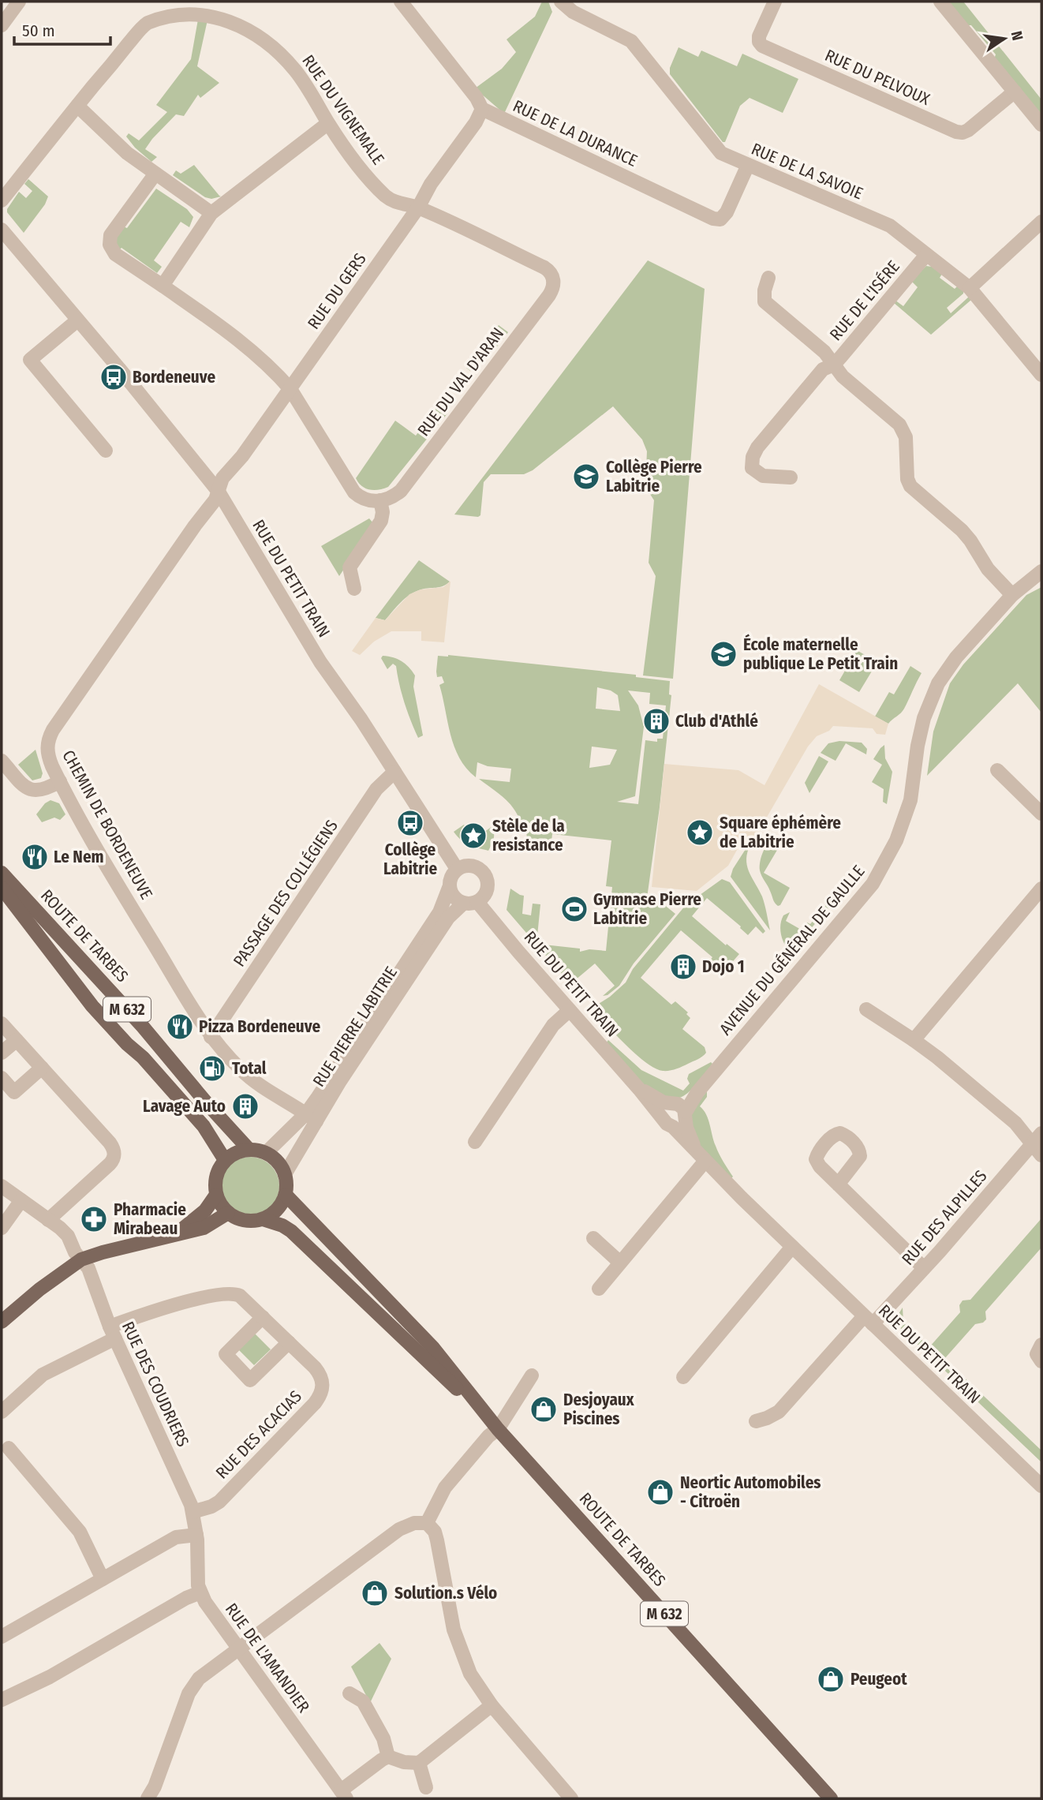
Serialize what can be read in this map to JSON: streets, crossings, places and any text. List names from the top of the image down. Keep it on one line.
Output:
{"streets":{"main road":["ROUTE DE TARBES","M 632"],"street":["RUE DU PELVOUX","RUE DU VIGNEMALE","RUE DE LA DURANCE","RUE DE LA SAVOIE","RUE DU GERS","RUE DE L'ISÉRE","RUE DU VAL D'ARAN","RUE DU PETIT TRAIN","CHEMIN DE BORDENEUVE","PASSAGE DES COLLÉGIENS","AVENUE DU GÉNÉRAL DE GAULLE","RUE PIERRE LABITRIE","RUE DES ALPILLES","RUE DES COUDRIERS","RUE DES ACACIAS","RUE DE L'AMANDIER"]},"crossings":[["RUE DU VIGNEMALE","RUE DU GERS"],["RUE DU VIGNEMALE","RUE DU VAL D'ARAN"],["RUE DE LA DURANCE","RUE DE LA SAVOIE"],["RUE DE LA DURANCE","RUE DU GERS"],["RUE DE LA SAVOIE","RUE DE L'ISÉRE"],["RUE DU GERS","RUE DU VAL D'ARAN"],["RUE DU GERS","RUE DU PETIT TRAIN"],["RUE DU GERS","CHEMIN DE BORDENEUVE"],["RUE DE L'ISÉRE","AVENUE DU GÉNÉRAL DE GAULLE"],["RUE DU PETIT TRAIN","CHEMIN DE BORDENEUVE"],["RUE DU PETIT TRAIN","PASSAGE DES COLLÉGIENS"],["RUE DU PETIT TRAIN","AVENUE DU GÉNÉRAL DE GAULLE"],["RUE DU PETIT TRAIN","RUE PIERRE LABITRIE"],["RUE DU PETIT TRAIN","RUE DES ALPILLES"],["CHEMIN DE BORDENEUVE","PASSAGE DES COLLÉGIENS"],["CHEMIN DE BORDENEUVE","RUE PIERRE LABITRIE"],["ROUTE DE TARBES","RUE PIERRE LABITRIE"],["RUE DES COUDRIERS","RUE DES ACACIAS"],["RUE DES COUDRIERS","RUE DE L'AMANDIER"],["RUE DES ACACIAS","RUE DE L'AMANDIER"]],"places":{"bus stop":["Bordeneuve","Collège Labitrie"],"school or university":["Collège Pierre Labitrie","École maternelle publique Le Petit Train"],"building":["Club d'Athlé","Dojo 1","Lavage Auto"],"place":["Square éphémère de Labitrie","Stèle de la resistance"],"restaurant":["Le Nem","Pizza Bordeneuve"],"sports":["Gymnase Pierre Labitrie"],"fuel station":["Total"],"pharmacy":["Pharmacie Mirabeau"],"shop":["Desjoyaux Piscines","Neortic Automobiles - Citroën","Solution.s Vélo","Peugeot"]},"scale_bar":"50 m","north":"right"}
